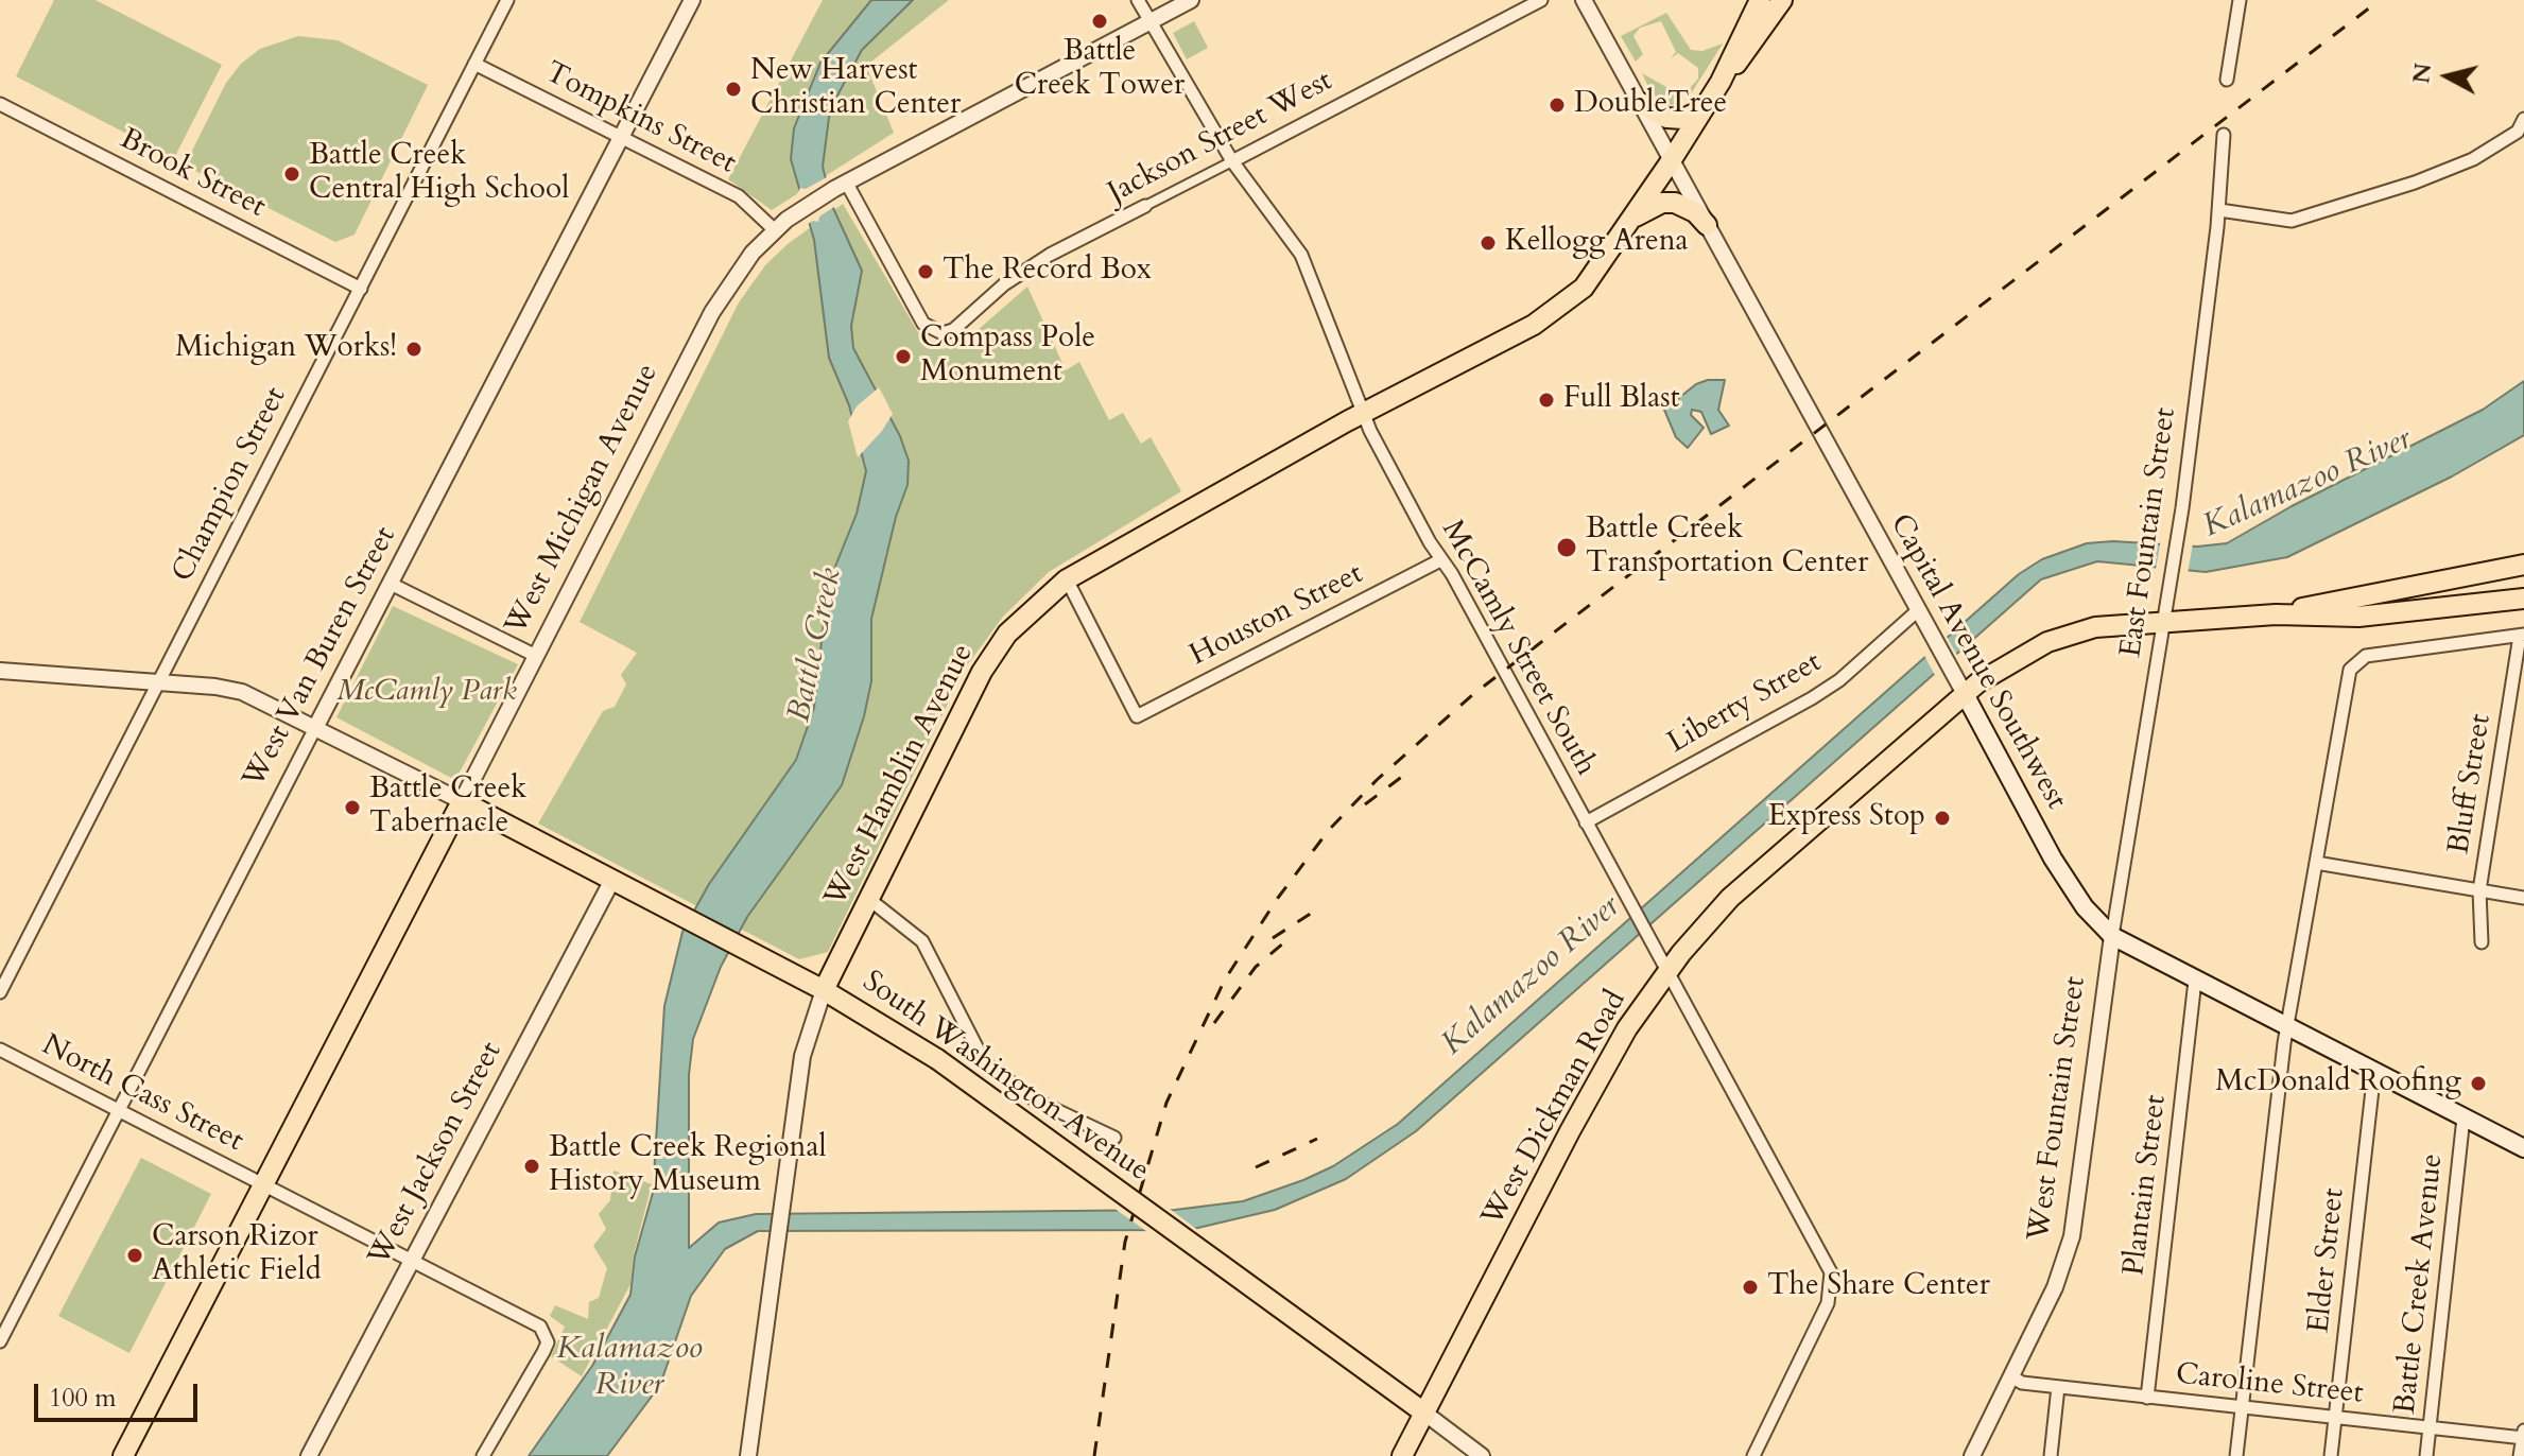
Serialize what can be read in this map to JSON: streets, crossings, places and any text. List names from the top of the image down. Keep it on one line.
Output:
{"streets":{"main road":["West Michigan Avenue","Capital Avenue Southwest","West Hamblin Avenue","South Washington Avenue","West Dickman Road"],"street":["Tompkins Street","Jackson Street West","Brook Street","Champion Street","East Fountain Street","Houston Street","McCamly Street South","West Van Buren Street","Liberty Street","Bluff Street","North Cass Street","West Fountain Street","West Jackson Street","Plantain Street","Elder Street","Battle Creek Avenue","Caroline Street"]},"crossings":[["Tompkins Street","Champion Street"],["Tompkins Street","West Michigan Avenue"],["Tompkins Street","West Van Buren Street"],["Jackson Street West","West Michigan Avenue"],["Jackson Street West","McCamly Street South"],["Brook Street","Champion Street"],["West Michigan Avenue","McCamly Street South"],["West Michigan Avenue","South Washington Avenue"],["West Michigan Avenue","North Cass Street"],["East Fountain Street","Capital Avenue Southwest"],["East Fountain Street","West Dickman Road"],["East Fountain Street","West Fountain Street"],["Houston Street","McCamly Street South"],["Houston Street","West Hamblin Avenue"],["McCamly Street South","Liberty Street"],["McCamly Street South","West Hamblin Avenue"],["McCamly Street South","West Dickman Road"],["West Van Buren Street","North Cass Street"],["Capital Avenue Southwest","Liberty Street"],["Capital Avenue Southwest","West Hamblin Avenue"],["Capital Avenue Southwest","West Dickman Road"],["Capital Avenue Southwest","West Fountain Street"],["Capital Avenue Southwest","Plantain Street"],["Capital Avenue Southwest","Elder Street"],["Capital Avenue Southwest","Battle Creek Avenue"],["West Hamblin Avenue","South Washington Avenue"],["South Washington Avenue","West Dickman Road"],["South Washington Avenue","West Jackson Street"],["North Cass Street","West Jackson Street"],["West Fountain Street","Caroline Street"],["Plantain Street","Caroline Street"],["Elder Street","Caroline Street"],["Battle Creek Avenue","Caroline Street"]],"water":["Kalamazoo River","Battle Creek"],"parks":["McCamly Park"],"places":["Battle Creek Tower","New Harvest Christian Center","DoubleTree","Battle Creek Central High School","Kellogg Arena","The Record Box","Michigan Works!","Compass Pole Monument","Full Blast","Battle Creek Transportation Center","Battle Creek Tabernacle","Express Stop","McDonald Roofing","Battle Creek Regional History Museum","Carson Rizor Athletic Field","The Share Center"],"scale_bar":"100 m","north":"left"}
